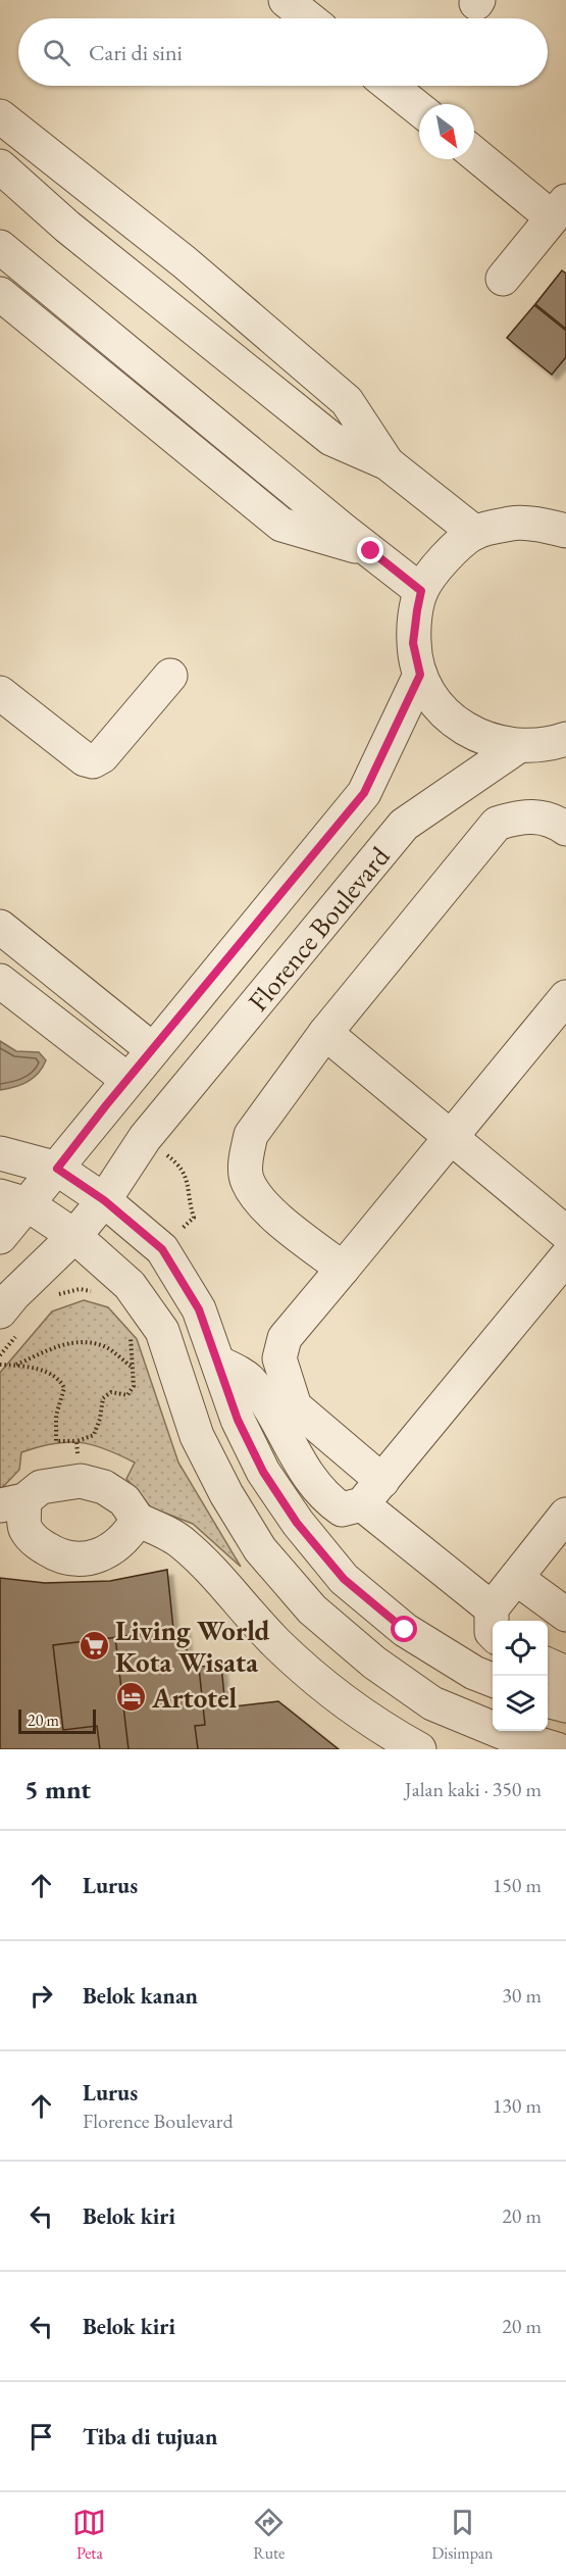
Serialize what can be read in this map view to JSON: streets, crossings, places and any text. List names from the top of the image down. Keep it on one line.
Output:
{"streets":{"street":["Florence Boulevard"]},"places":{"supermarket":["Living World Kota Wisata"],"hotel":["Artotel"]},"scale_bar":"20 m","north":"bottom right","page":{"search":"Cari di sini","scale":"20 m","heading":["5 mnt","Jalan kaki · 350 m"],"list":[["Lurus","150 m"],["Belok kanan","30 m"],["Lurus","Florence Boulevard","130 m"],["Belok kiri","20 m"],["Belok kiri","20 m"],"Tiba di tujuan"],"nav":["Peta","Rute","Disimpan"]}}
